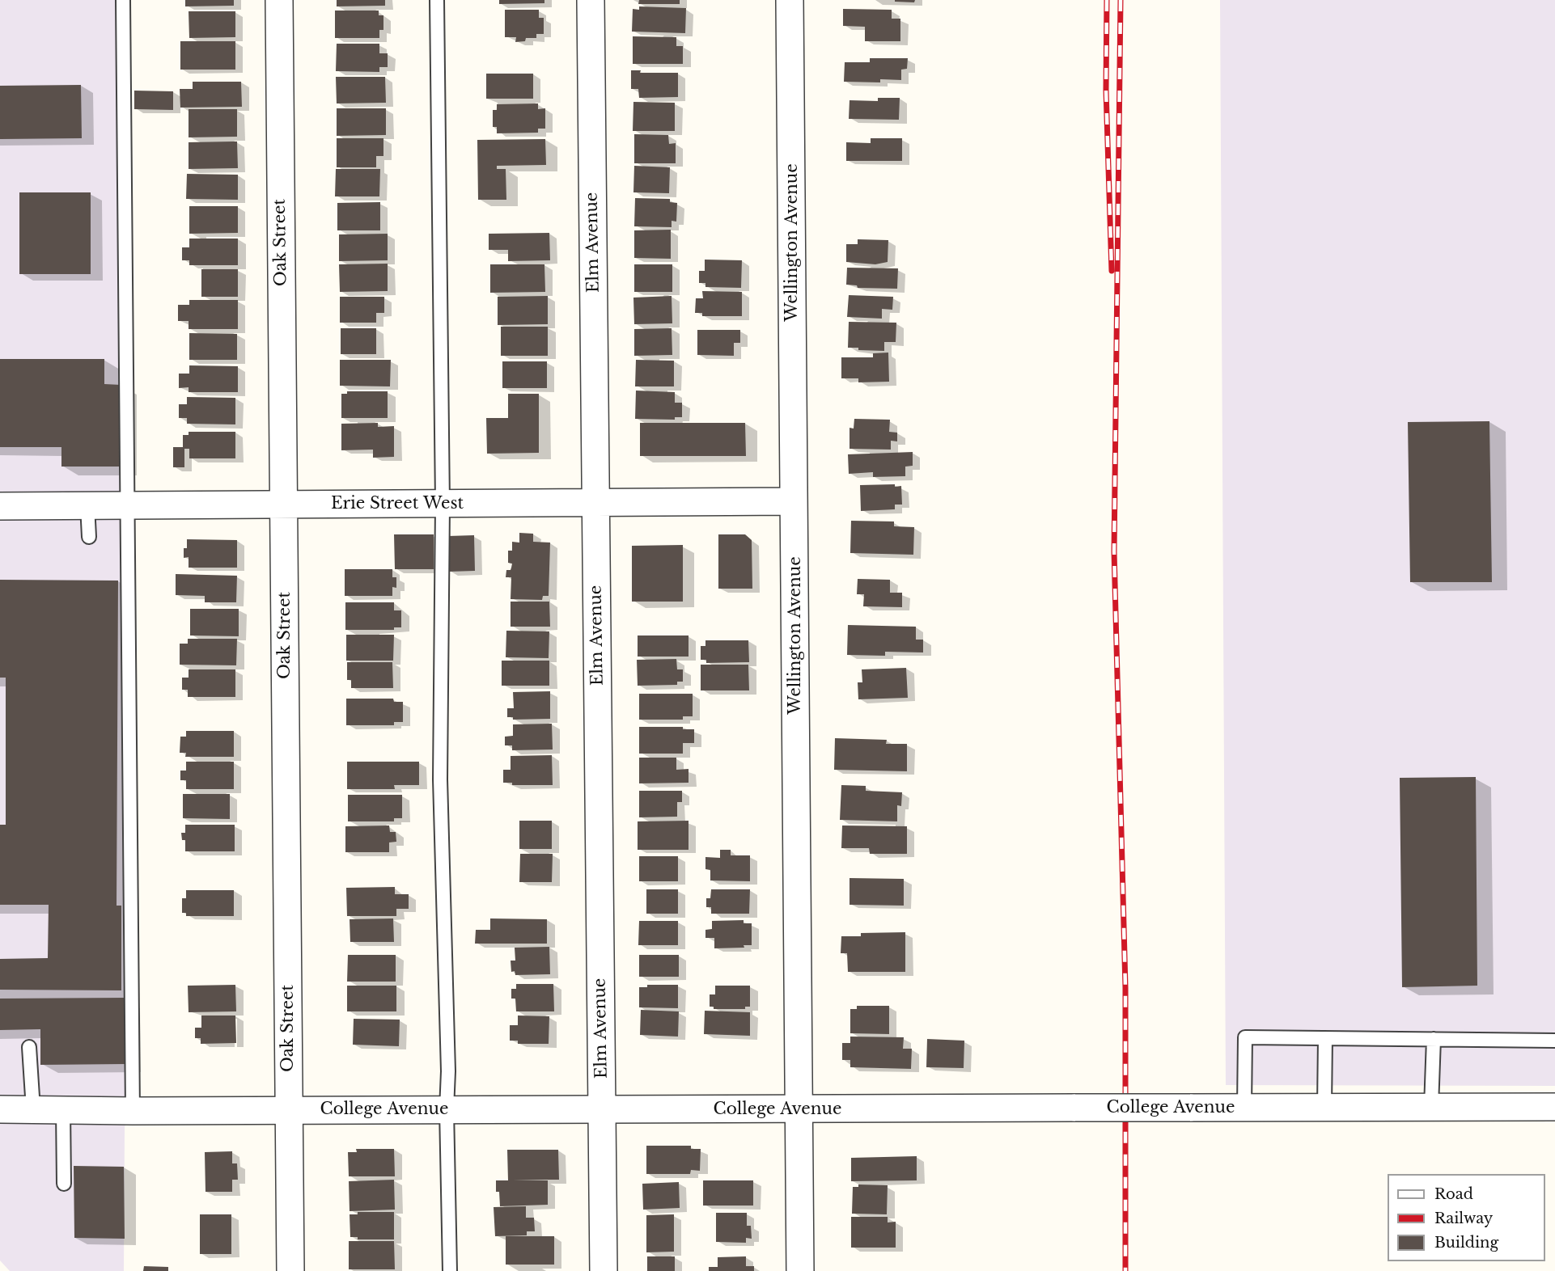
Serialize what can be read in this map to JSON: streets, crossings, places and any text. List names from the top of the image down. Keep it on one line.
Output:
{"streets":{"street":["Oak Street","Elm Avenue","Wellington Avenue","Erie Street West","College Avenue"]},"crossings":[["Oak Street","Erie Street West"],["Oak Street","College Avenue"],["Elm Avenue","Erie Street West"],["Elm Avenue","College Avenue"],["Wellington Avenue","Erie Street West"],["Wellington Avenue","College Avenue"]],"legend":["Road","Railway","Building"]}
